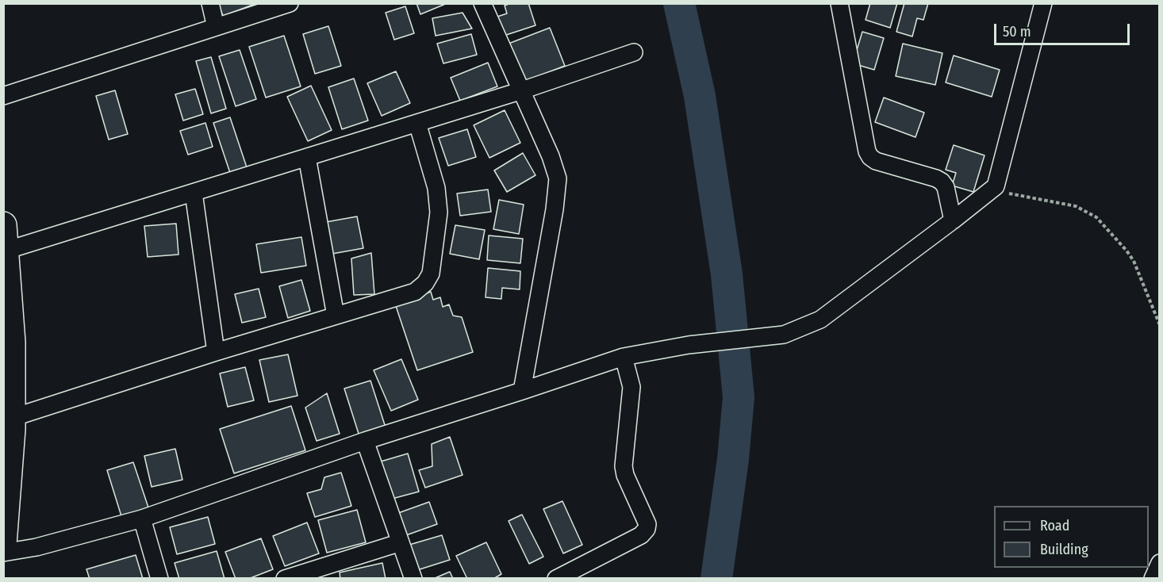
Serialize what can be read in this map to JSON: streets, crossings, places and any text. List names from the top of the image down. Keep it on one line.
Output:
{"legend":["Road","Building"],"scale_bar":"50 m"}
